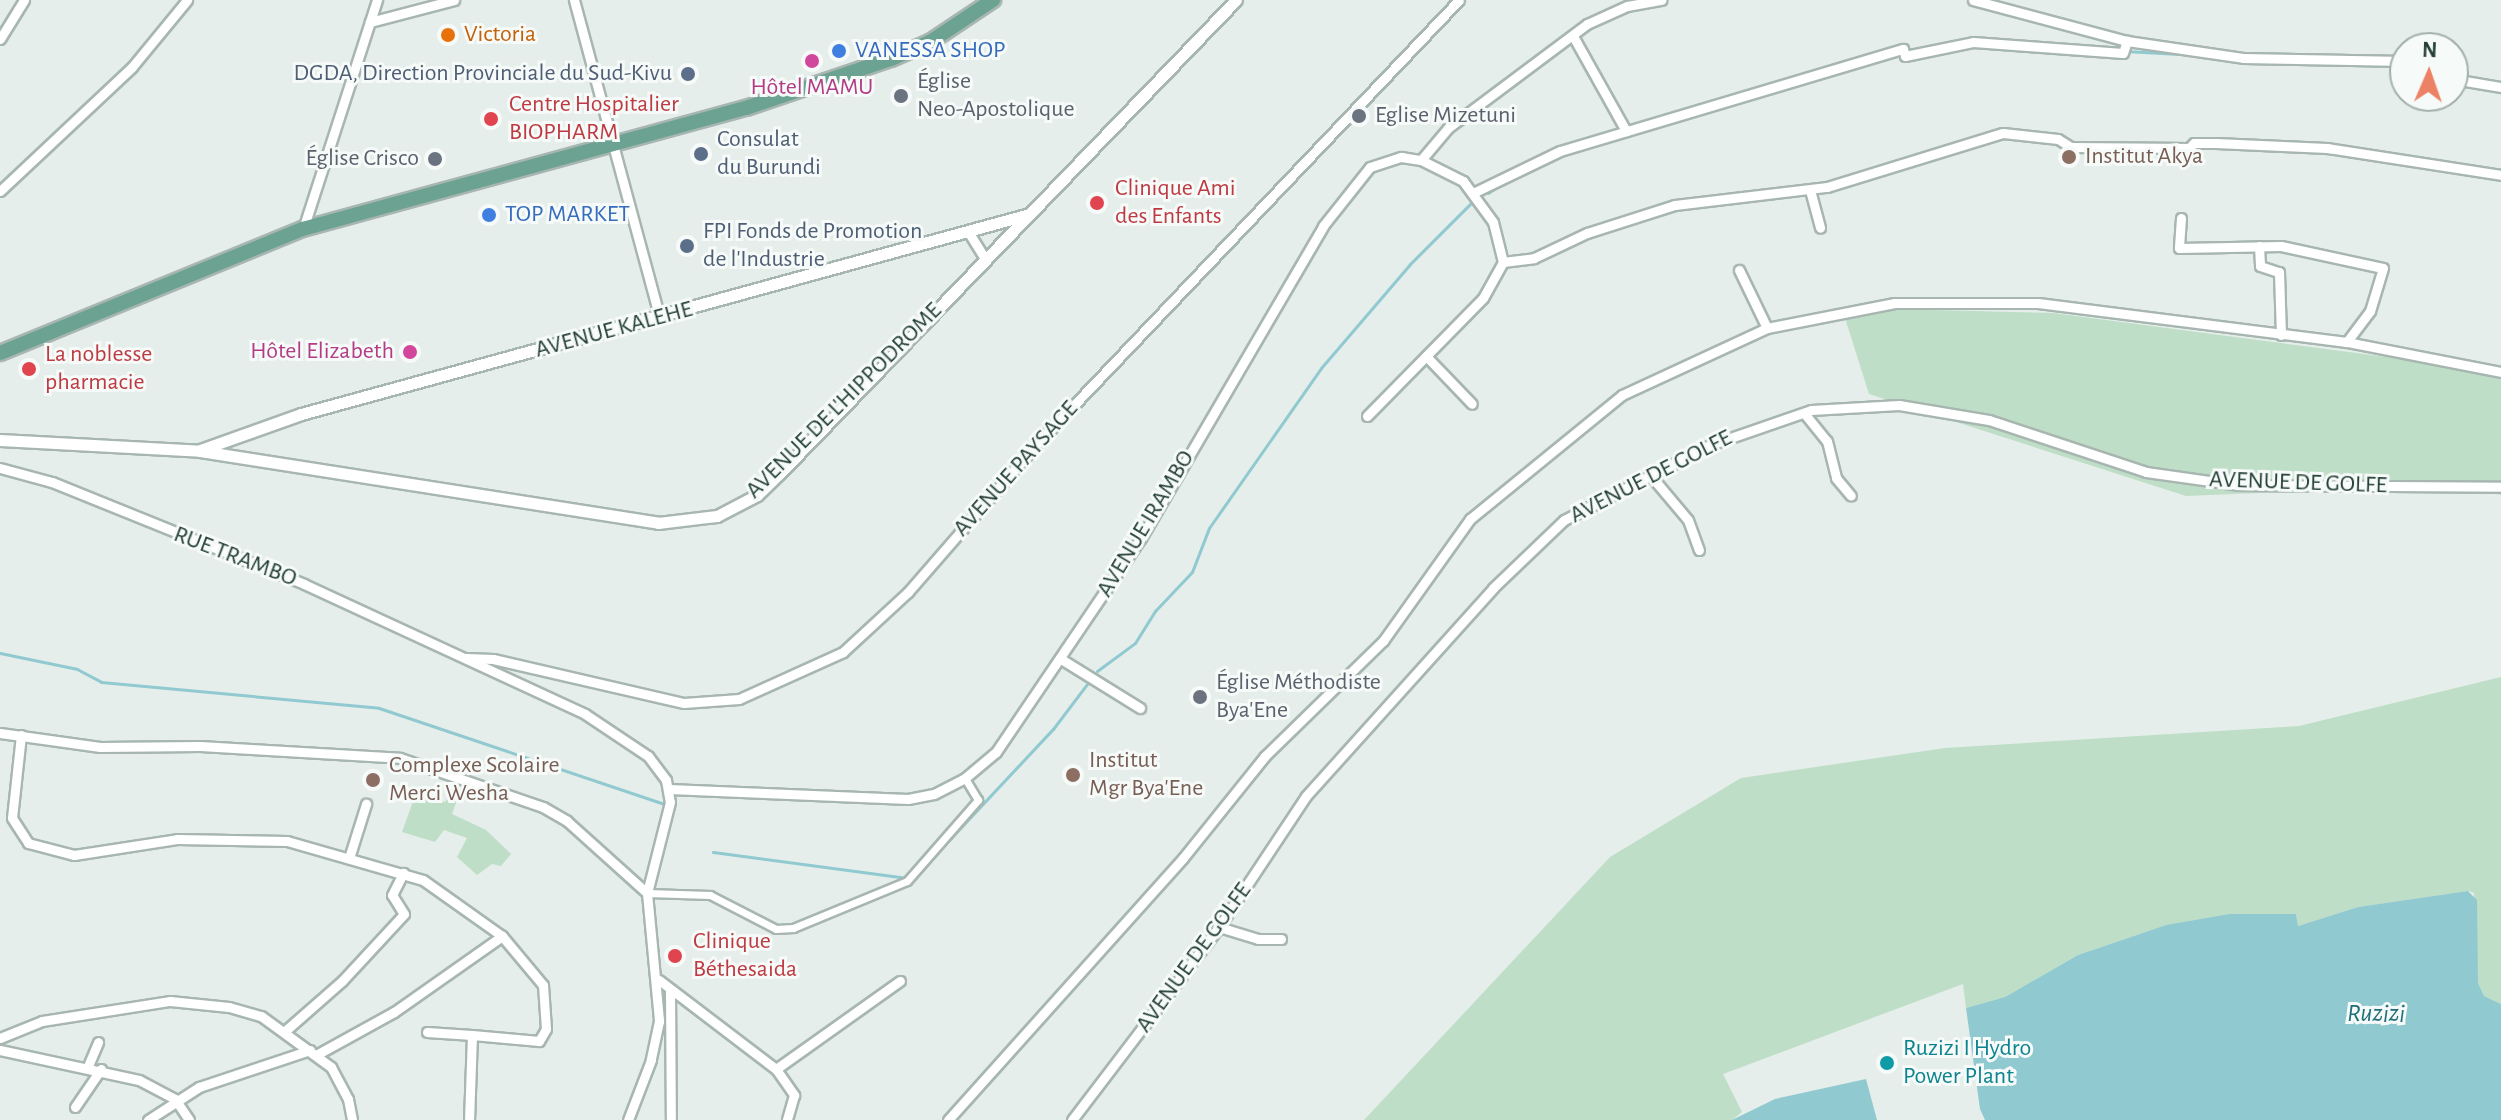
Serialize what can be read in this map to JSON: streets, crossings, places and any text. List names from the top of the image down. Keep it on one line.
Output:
{"streets":{"street":["AVENUE KALEHE","AVENUE DE L'HIPPODROME","AVENUE PAYSAGE","AVENUE DE GOLFE","AVENUE IRAMBO","RUE TRAMBO"]},"crossings":[["AVENUE KALEHE","AVENUE DE L'HIPPODROME"],["AVENUE PAYSAGE","RUE TRAMBO"],["AVENUE IRAMBO","RUE TRAMBO"]],"water":["Ruzizi"],"places":["Victoria","VANESSA SHOP","Hôtel MAMU","DGDA, Direction Provinciale du Sud-Kivu","Église Neo-Apostolique","Eglise Mizetuni","Centre Hospitalier BIOPHARM","Consulat du Burundi","Institut Akya","Église Crisco","Clinique Ami des Enfants","TOP MARKET","FPI Fonds de Promotion de l'Industrie","Hôtel Elizabeth","La noblesse pharmacie","Église Méthodiste Bya'Ene","Institut Mgr Bya'Ene","Complexe Scolaire Merci Wesha","Clinique Béthesaida","Ruzizi I Hydro Power Plant"],"north":"top"}
